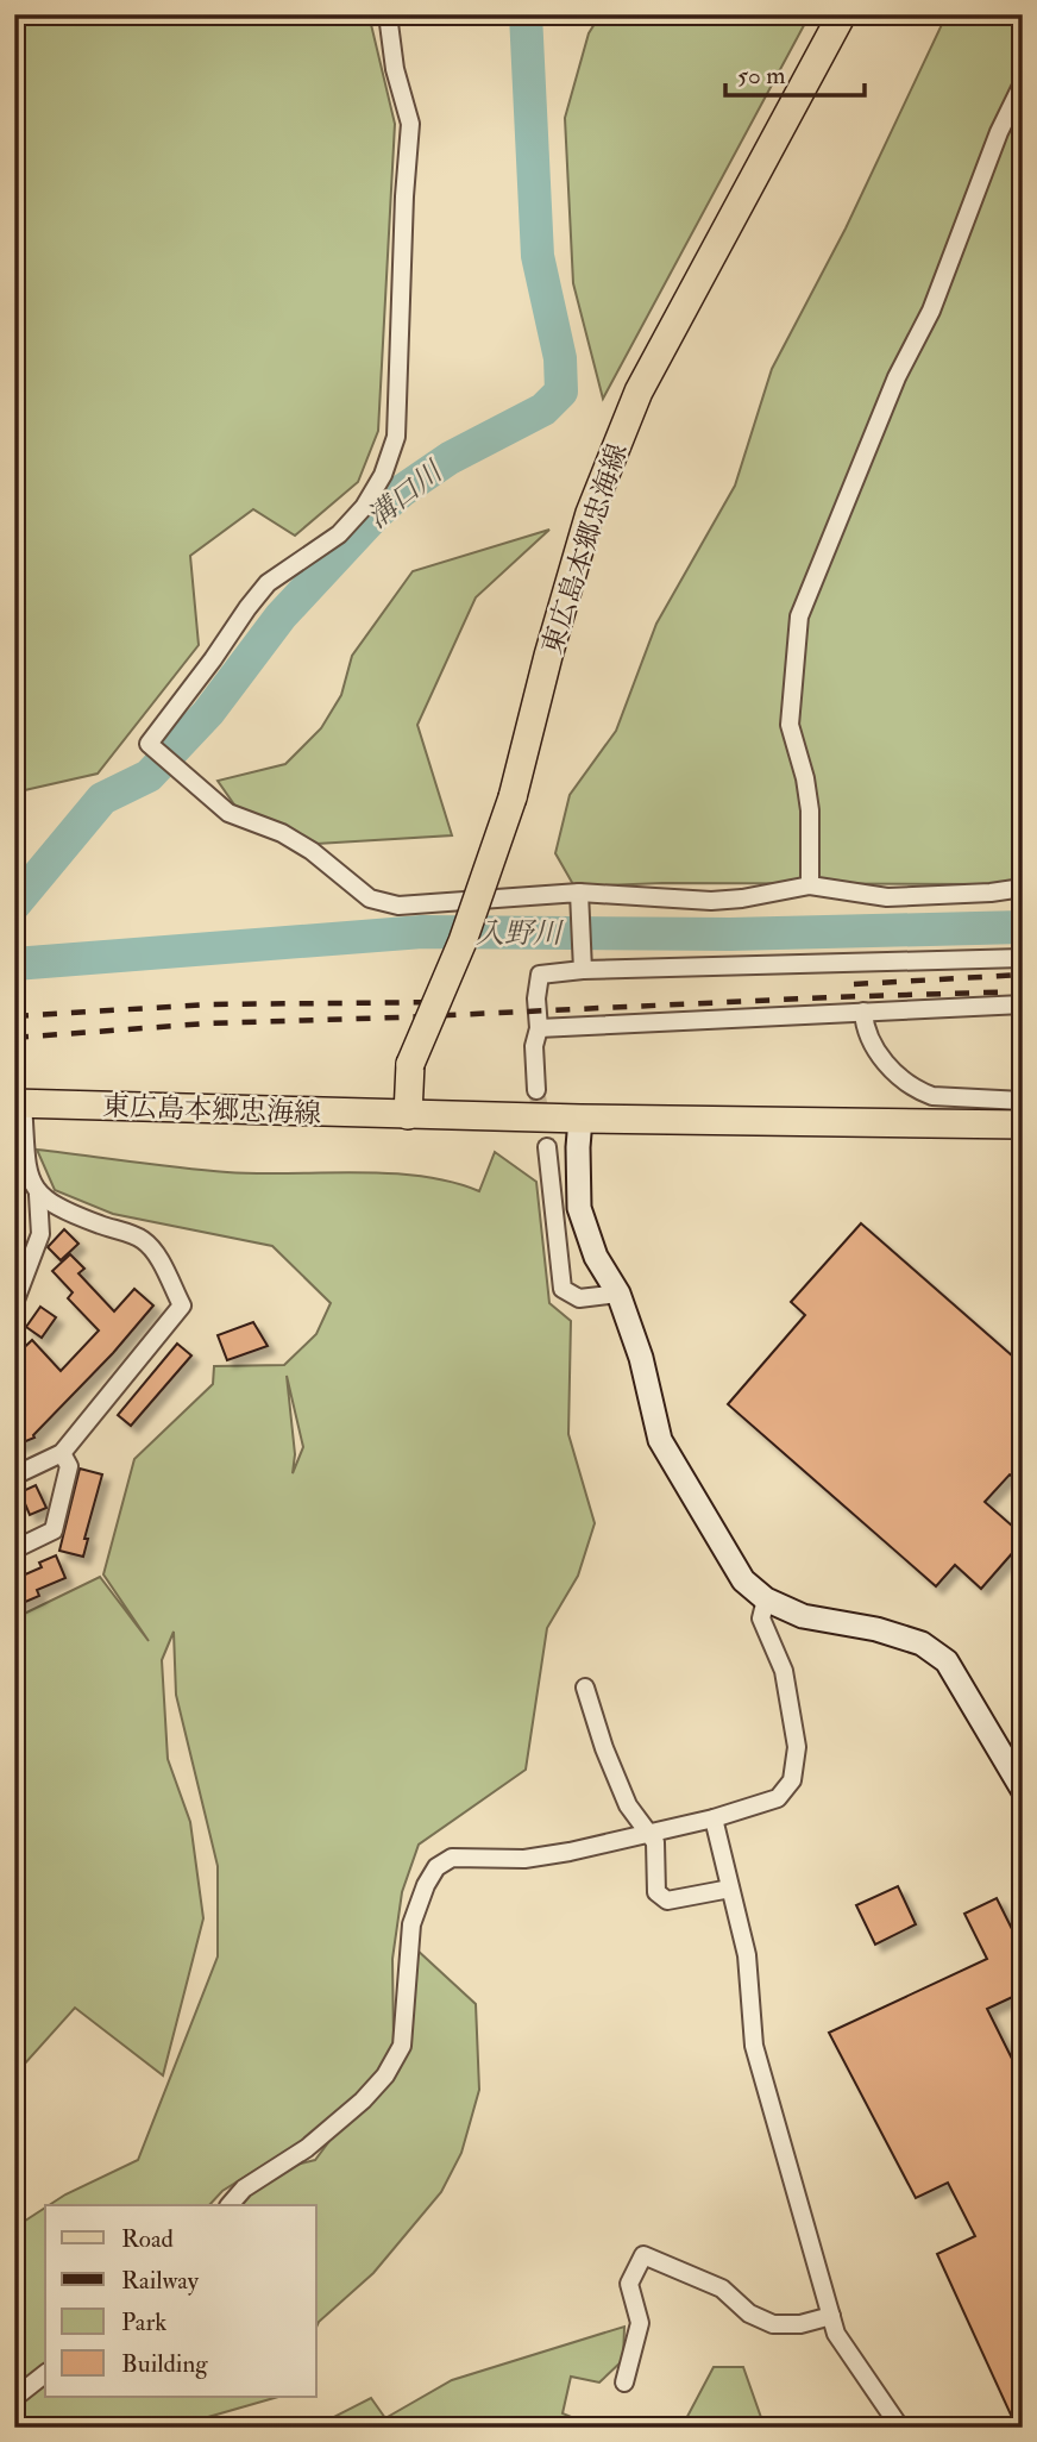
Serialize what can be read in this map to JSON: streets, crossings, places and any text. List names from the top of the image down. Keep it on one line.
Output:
{"streets":{"main road":["東広島本郷忠海線"]},"water":["溝口川","入野川"],"legend":["Road","Railway","Park","Building"],"scale_bar":"50 m"}
